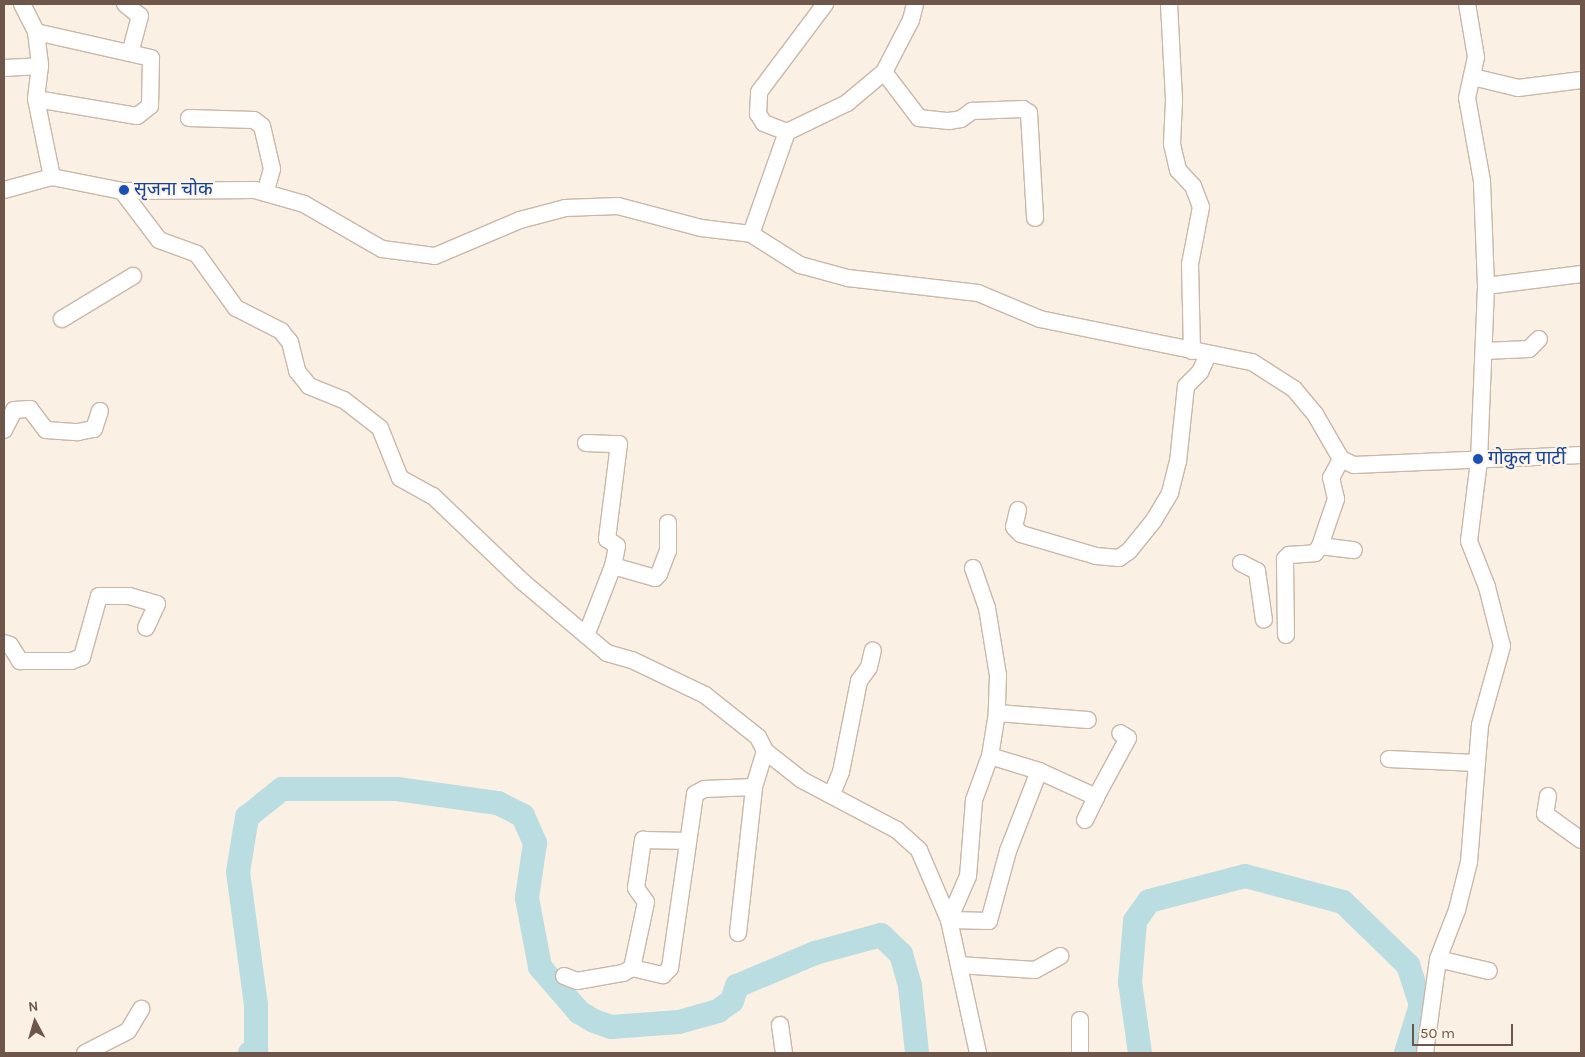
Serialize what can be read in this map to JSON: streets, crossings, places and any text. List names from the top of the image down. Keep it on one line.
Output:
{"places":["सृजना चोक","गोकुल पार्टी"],"scale_bar":"50 m","north":"top"}
